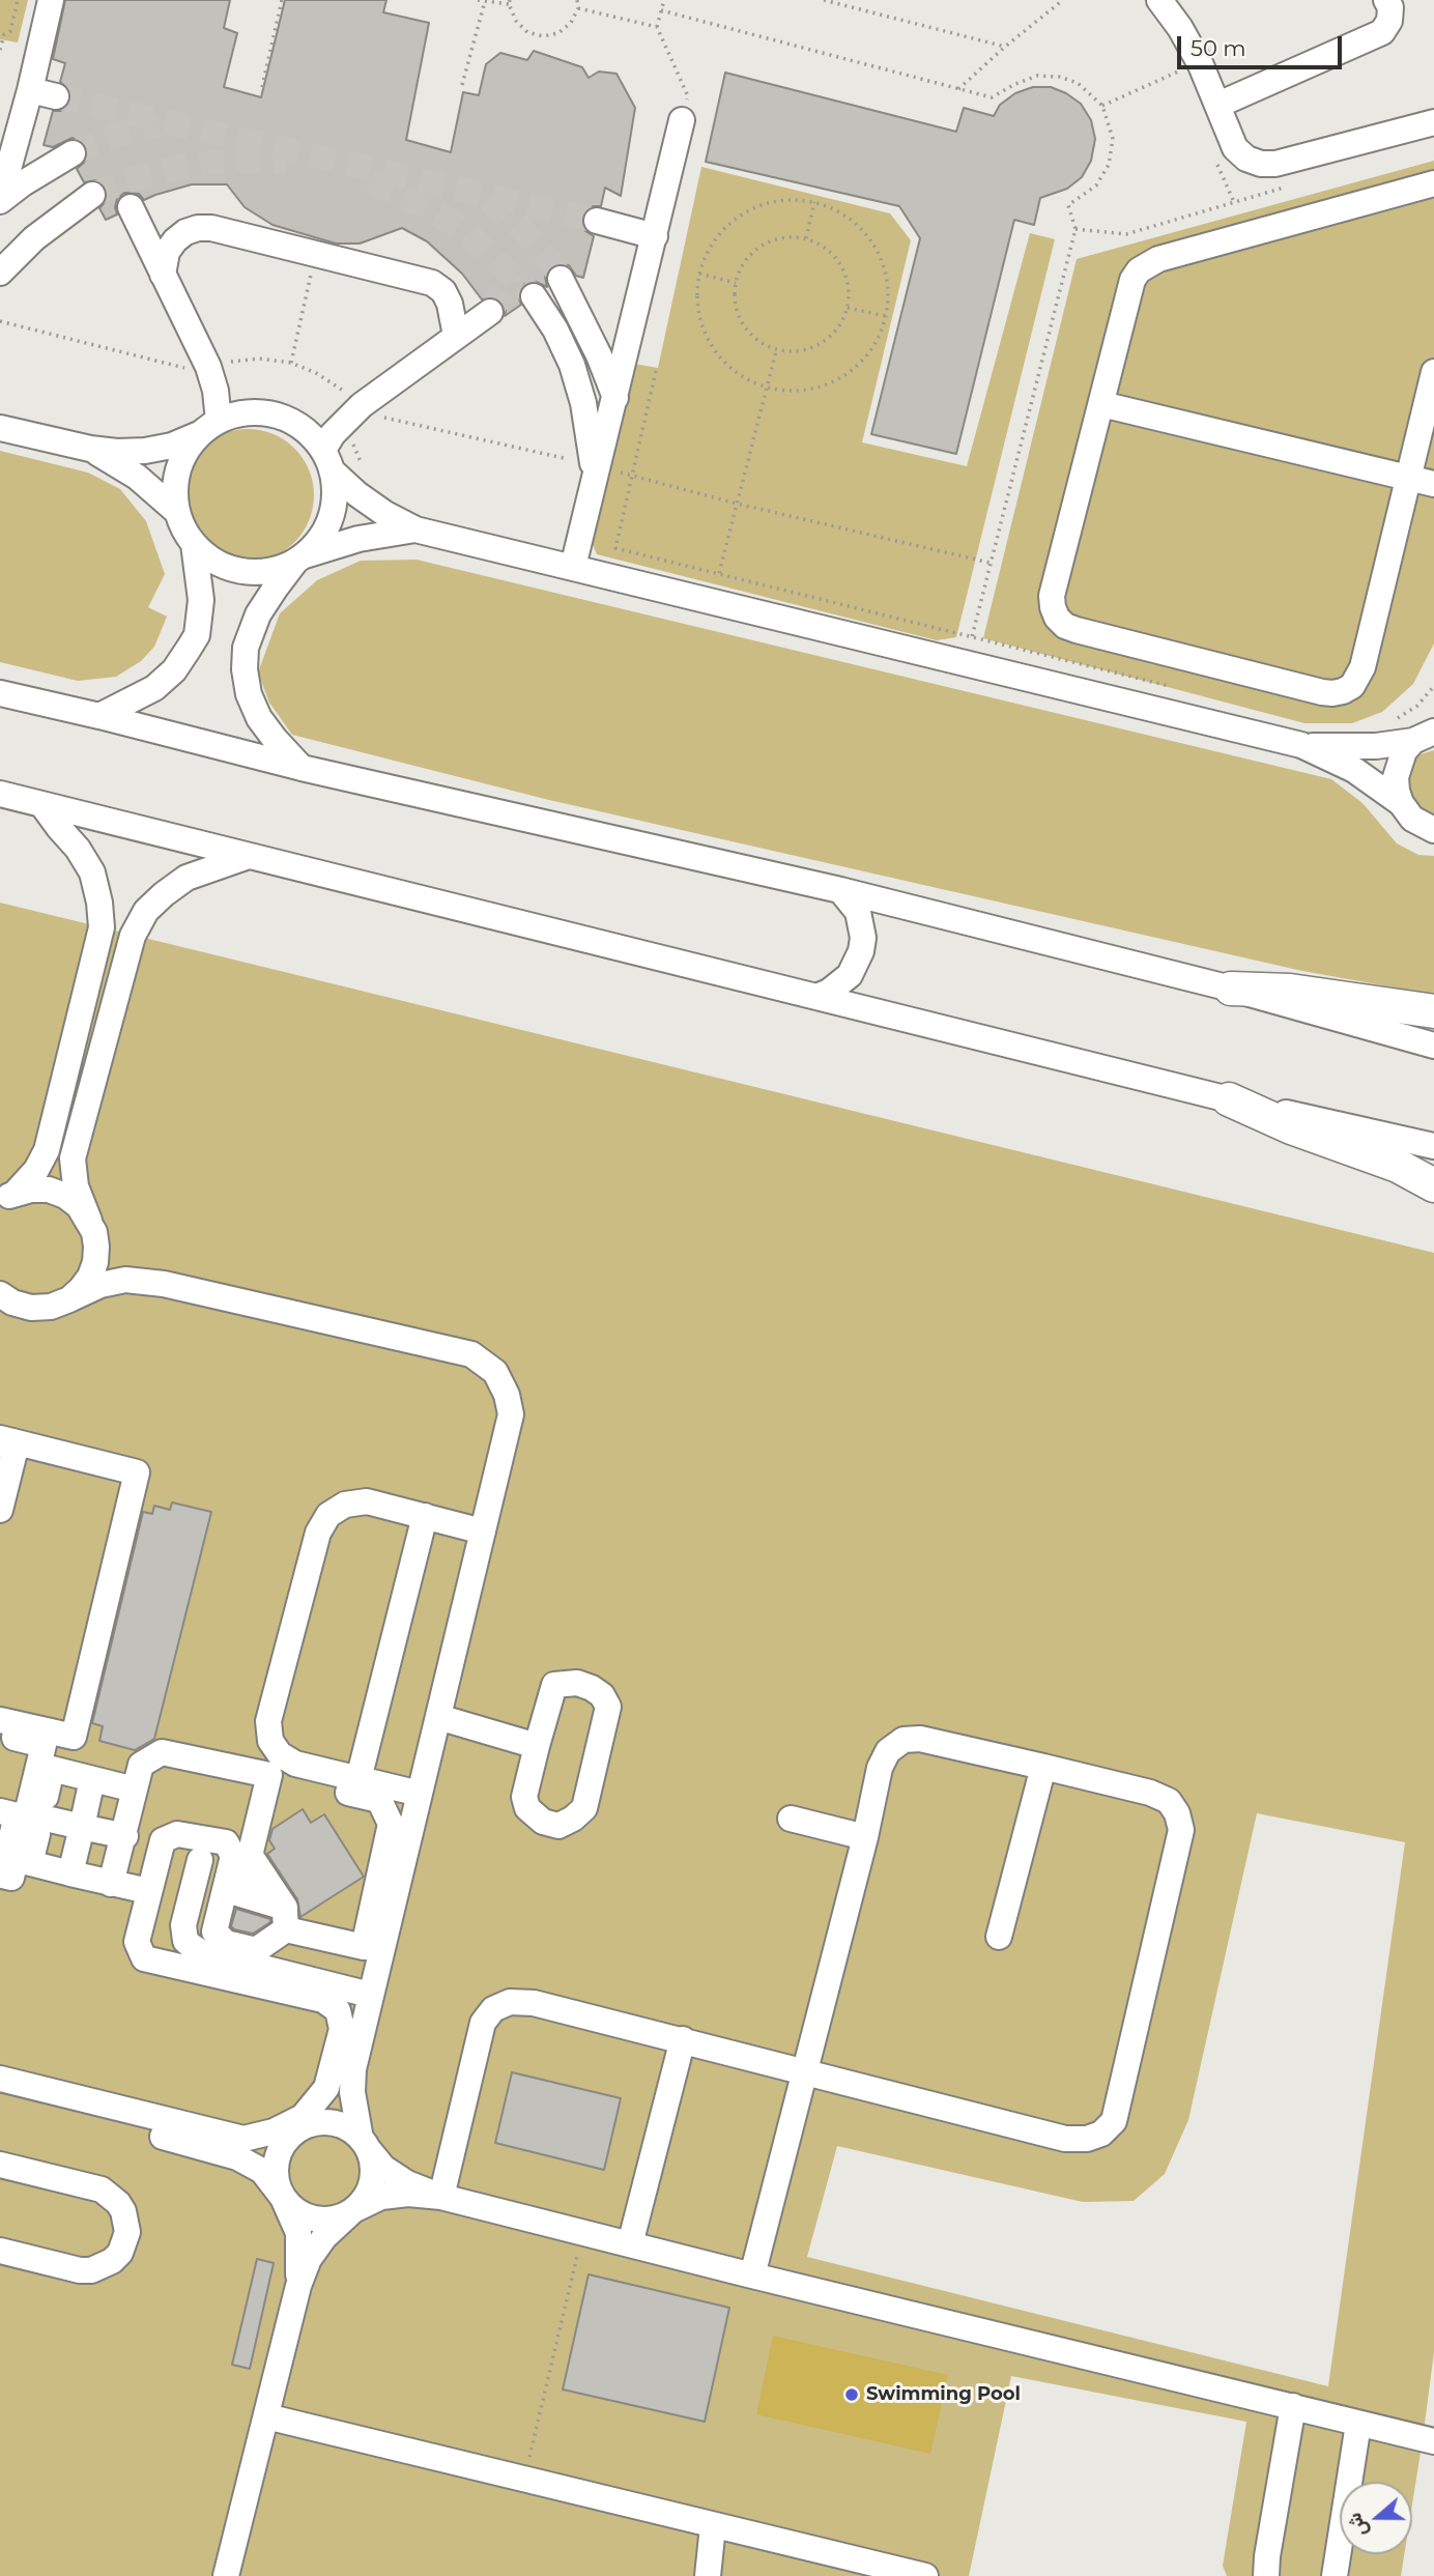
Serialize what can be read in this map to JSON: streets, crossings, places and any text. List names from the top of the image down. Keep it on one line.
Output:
{"places":["Swimming Pool"],"scale_bar":"50 m","north":"left"}
